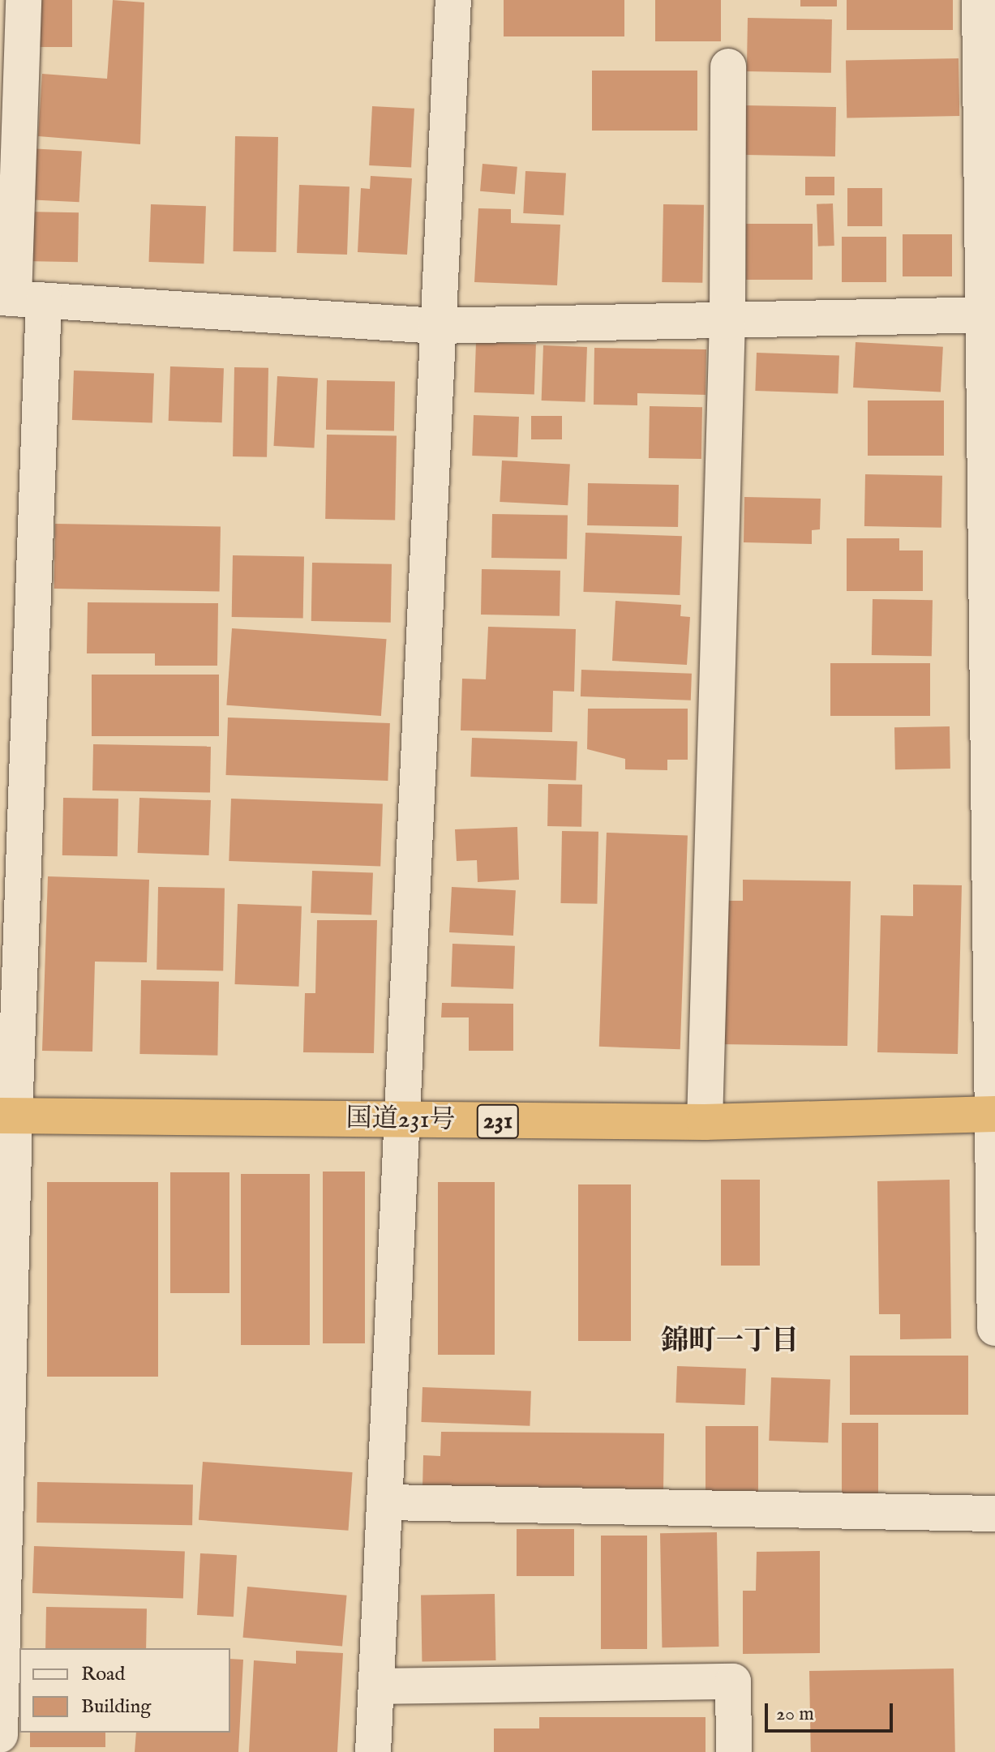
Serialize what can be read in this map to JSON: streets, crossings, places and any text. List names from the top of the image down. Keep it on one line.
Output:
{"streets":{"highway":["国道231号","231"]},"districts":["錦町一丁目"],"legend":["Road","Building"],"scale_bar":"20 m"}
